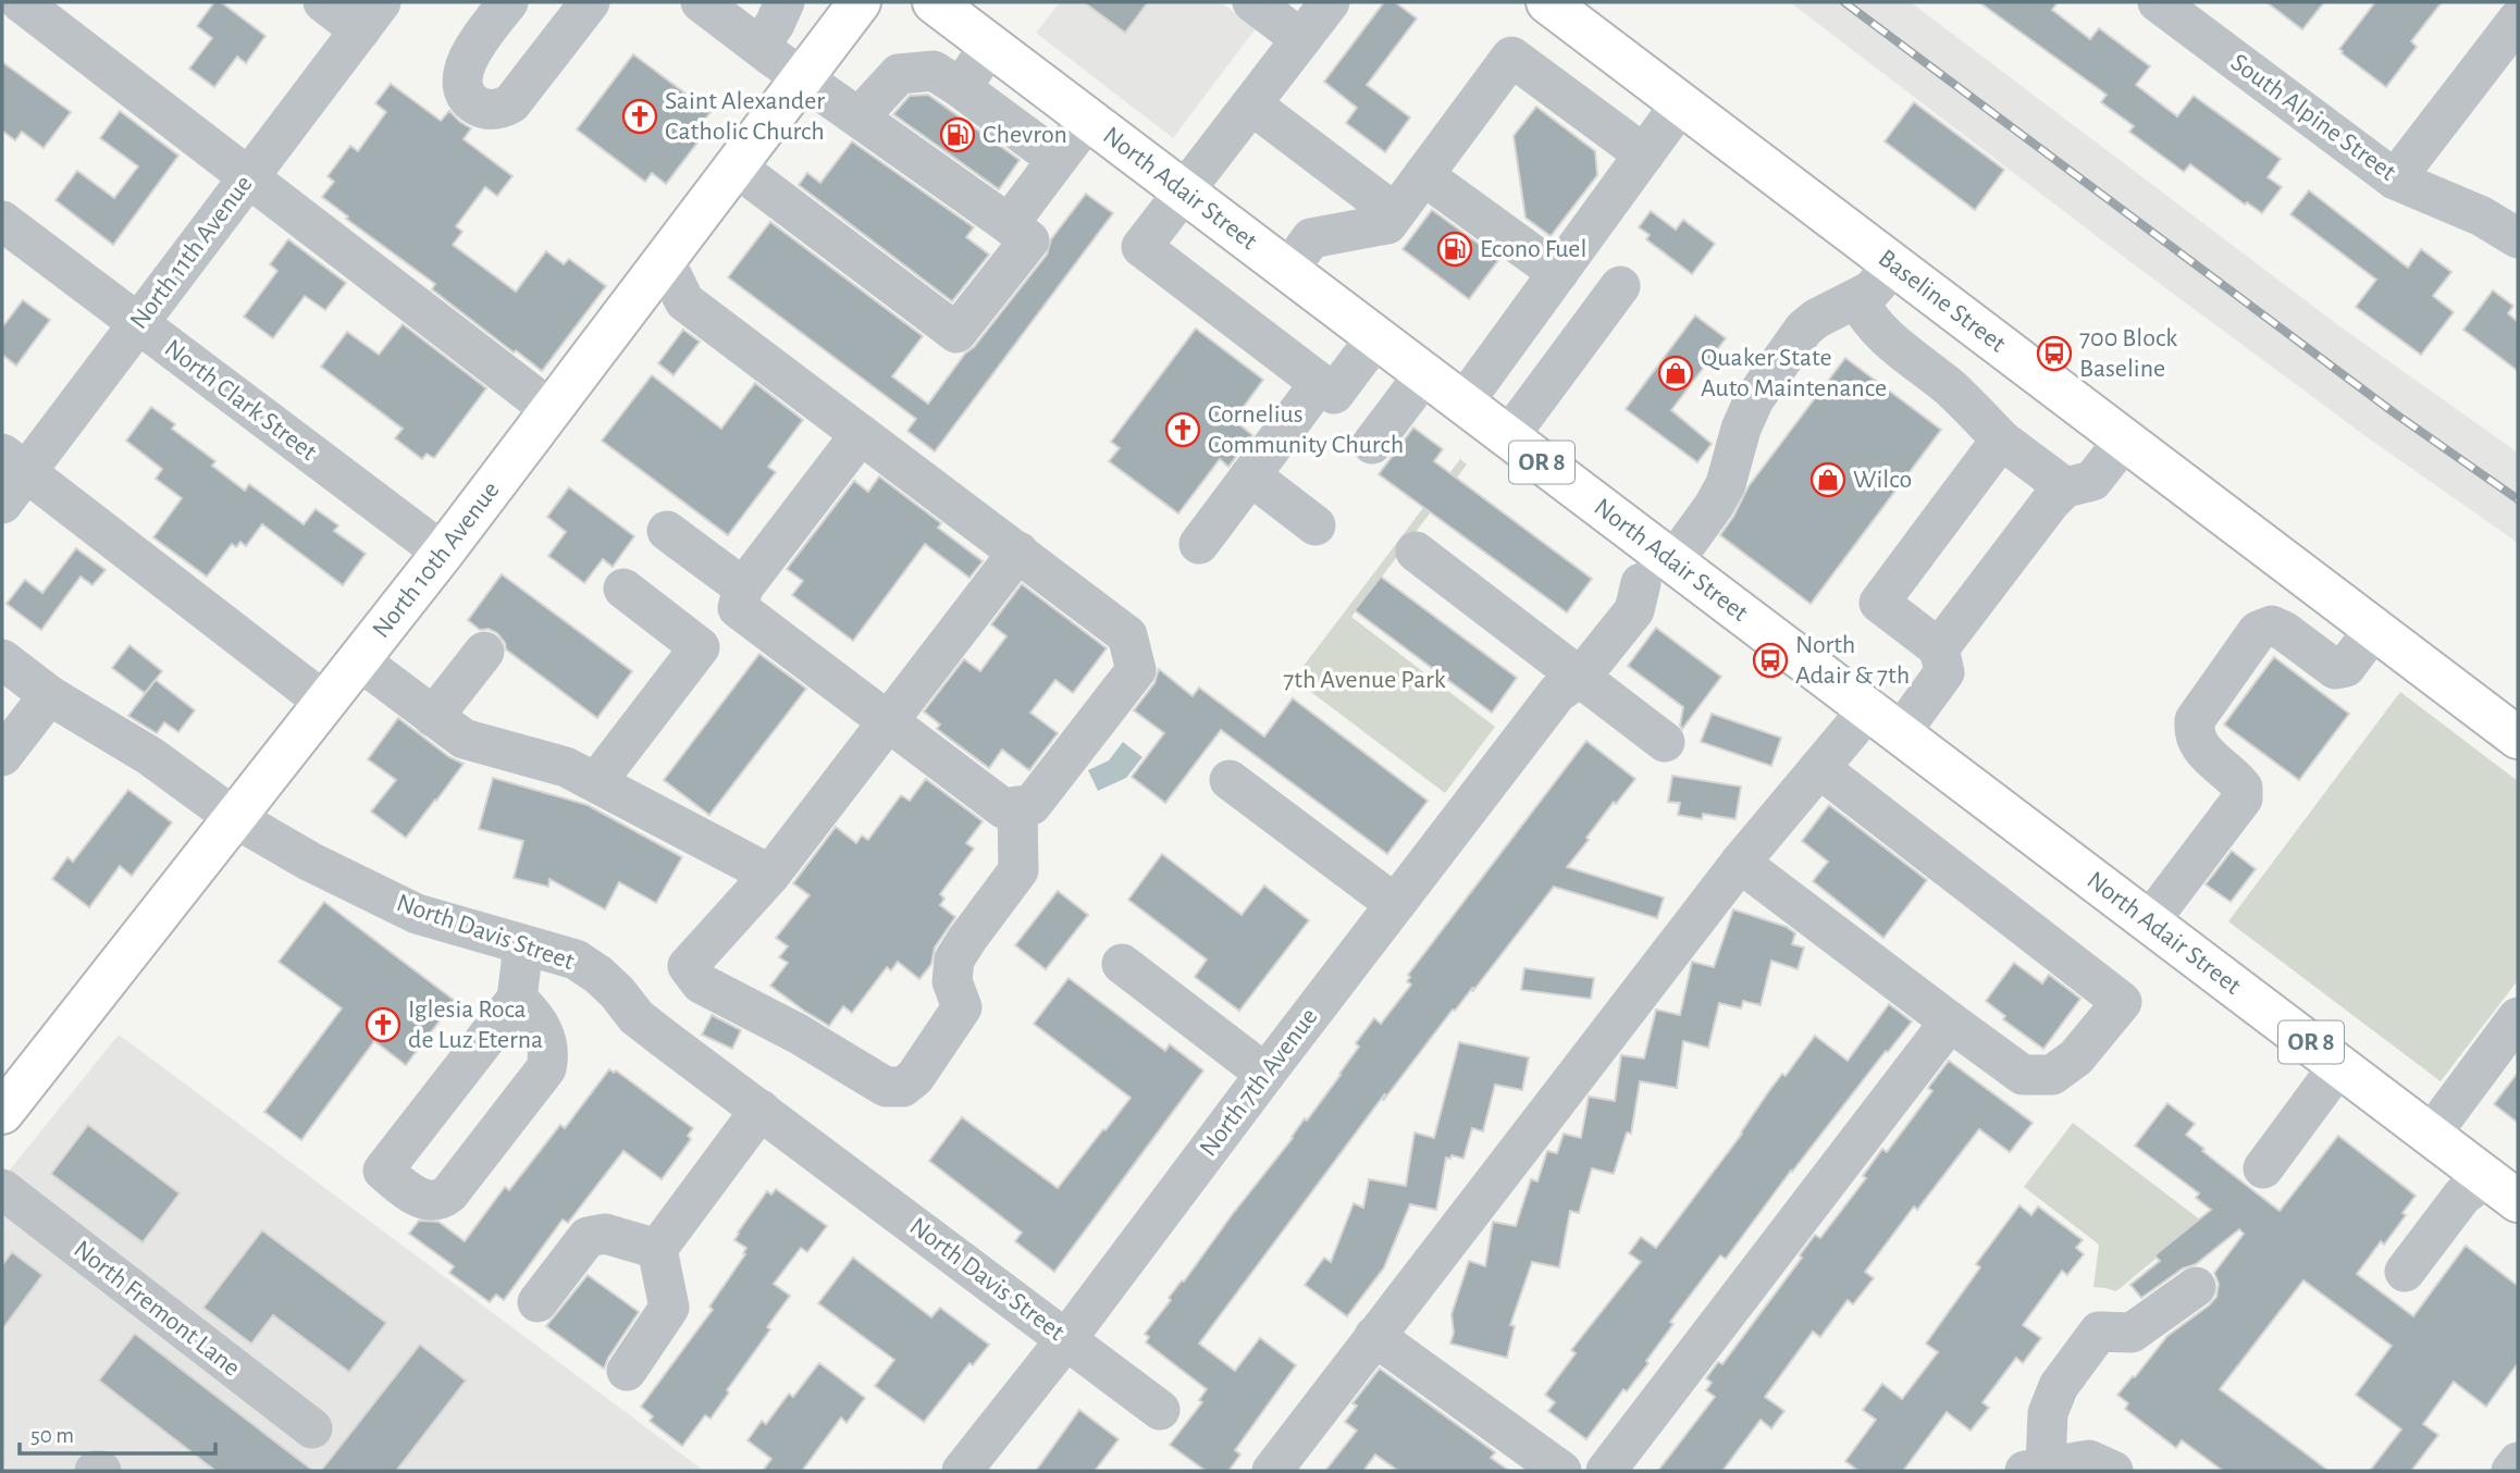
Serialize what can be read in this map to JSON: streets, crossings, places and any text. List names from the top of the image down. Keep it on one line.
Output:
{"streets":{"main road":["North Adair Street","Baseline Street","OR 8","North 10th Avenue"],"street":["South Alpine Street","North 11th Avenue","North Clark Street","North Davis Street","North 7th Avenue","North Fremont Lane"]},"crossings":[["North Adair Street","North 7th Avenue"],["North 11th Avenue","North Clark Street"],["Baseline Street","North 7th Avenue"],["North Clark Street","North 10th Avenue"],["North 10th Avenue","North Davis Street"],["North Davis Street","North 7th Avenue"]],"parks":["7th Avenue Park"],"places":{"church":["Saint Alexander Catholic Church","Cornelius Community Church","Iglesia Roca de Luz Eterna"],"fuel station":["Chevron","Econo Fuel"],"bus stop":["700 Block Baseline","North Adair & 7th"],"shop":["Quaker State Auto Maintenance","Wilco"]},"scale_bar":"50 m"}
